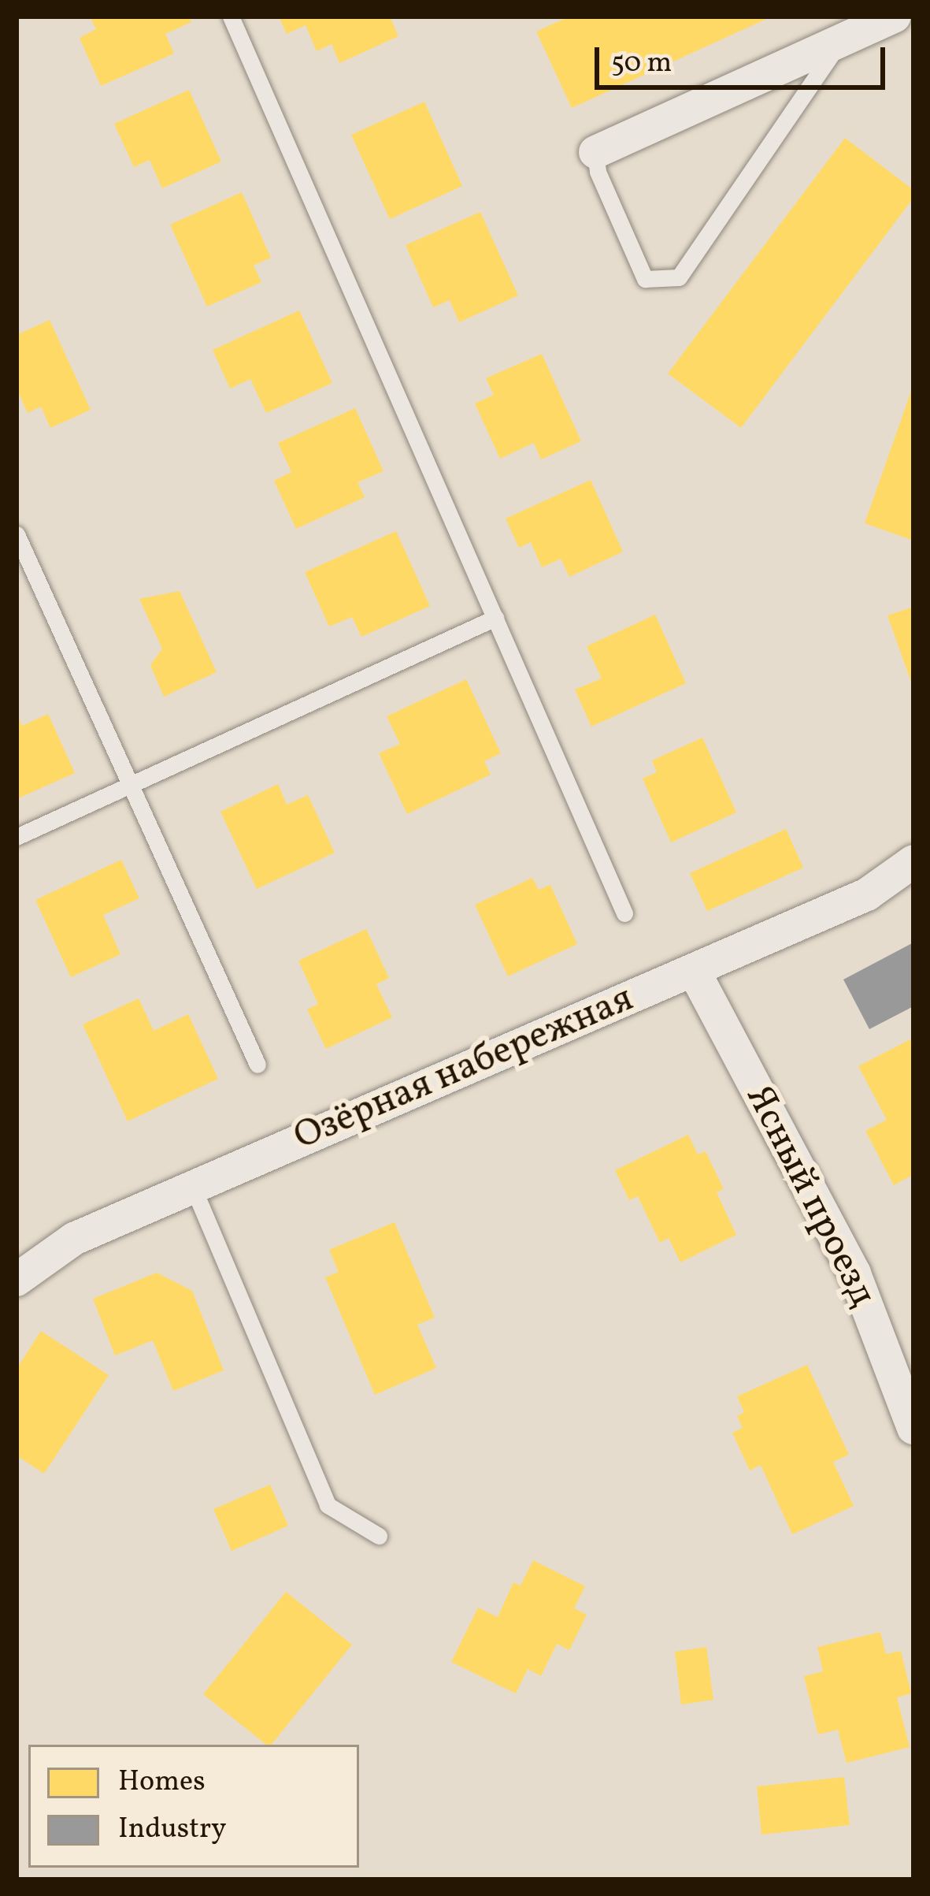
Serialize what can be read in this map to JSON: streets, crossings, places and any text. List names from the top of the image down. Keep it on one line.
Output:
{"streets":{"street":["Озёрная набережная","Ясный проезд"]},"crossings":[["Озёрная набережная","Ясный проезд"]],"legend":["Homes","Industry"],"scale_bar":"50 m"}
